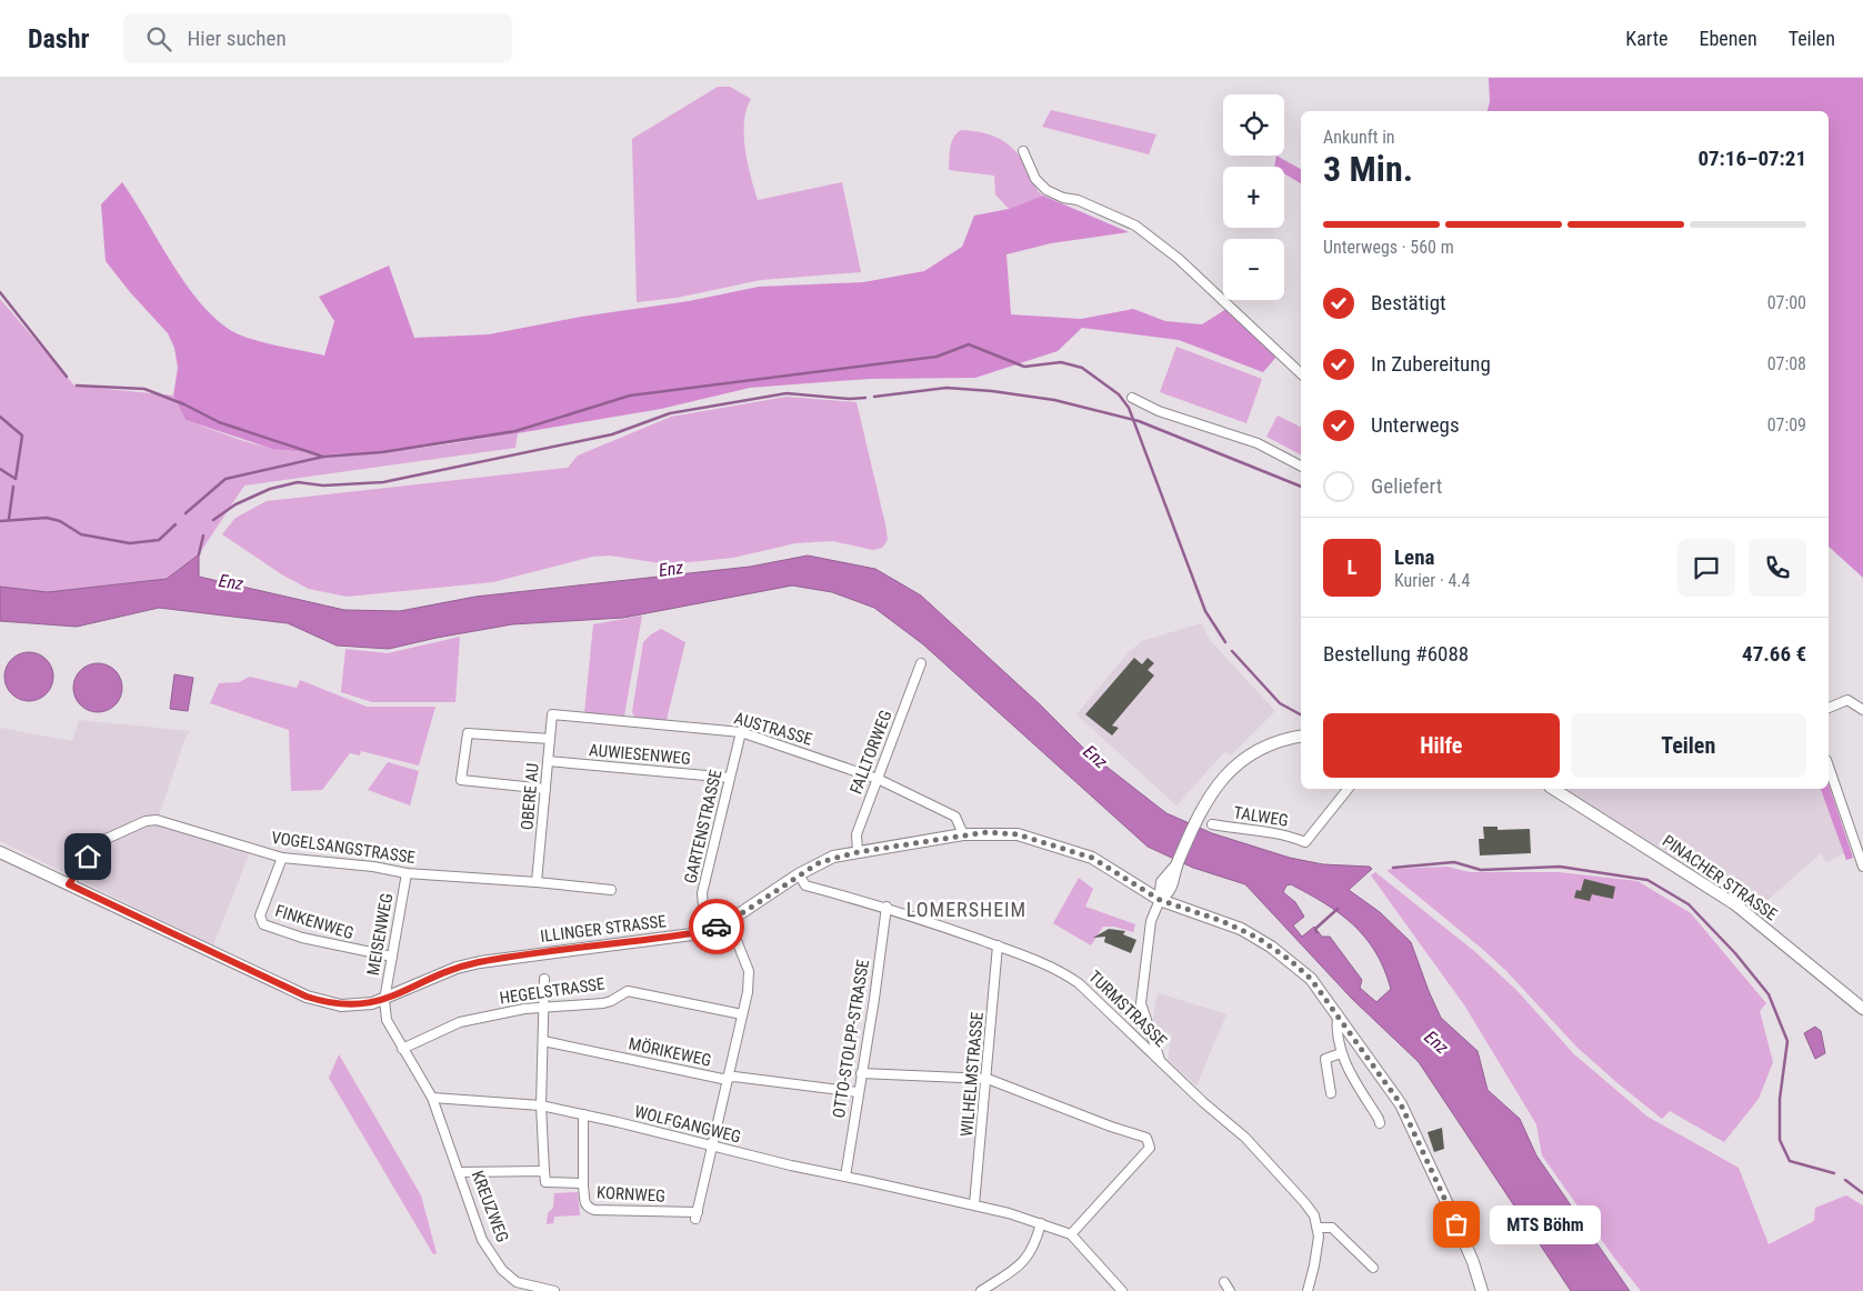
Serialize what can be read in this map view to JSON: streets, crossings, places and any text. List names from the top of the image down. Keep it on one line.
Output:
{"streets":{"street":["AUSTRASSE","FALLTORWEG","AUWIESENWEG","OBERE AU","TALWEG","GARTENSTRASSE","VOGELSANGSTRASSE","PINACHER STRASSE","FINKENWEG","ILLINGER STRASSE","MEISENWEG","HEGELSTRASSE","TURMSTRASSE","OTTO-STOLPP-STRASSE","MÖRIKEWEG","WILHELMSTRASSE","WOLFGANGWEG","KORNWEG","KREUZWEG"]},"crossings":[["AUSTRASSE","FALLTORWEG"],["AUSTRASSE","OBERE AU"],["AUSTRASSE","GARTENSTRASSE"],["AUSTRASSE","ILLINGER STRASSE"],["FALLTORWEG","ILLINGER STRASSE"],["AUWIESENWEG","OBERE AU"],["AUWIESENWEG","GARTENSTRASSE"],["OBERE AU","VOGELSANGSTRASSE"],["GARTENSTRASSE","ILLINGER STRASSE"],["VOGELSANGSTRASSE","FINKENWEG"],["VOGELSANGSTRASSE","ILLINGER STRASSE"],["VOGELSANGSTRASSE","MEISENWEG"],["FINKENWEG","MEISENWEG"],["ILLINGER STRASSE","MEISENWEG"],["ILLINGER STRASSE","TURMSTRASSE"],["TURMSTRASSE","OTTO-STOLPP-STRASSE"],["TURMSTRASSE","WILHELMSTRASSE"],["OTTO-STOLPP-STRASSE","MÖRIKEWEG"],["OTTO-STOLPP-STRASSE","WOLFGANGWEG"],["WILHELMSTRASSE","WOLFGANGWEG"],["WOLFGANGWEG","KORNWEG"],["WOLFGANGWEG","KREUZWEG"]],"districts":["LOMERSHEIM"],"water":["Enz"],"places":["MTS Böhm"],"page":{"header":"Dashr","search":"Hier suchen","nav":["Karte","Ebenen","Teilen"],"map_buttons":["+","−"],"heading":["3 Min.","Ankunft in","07:16–07:21"],"panel":["Lena","Kurier · 4.4","Bestellung #6088","47.66 €"],"bar":"Unterwegs · 560 m","list":[["Bestätigt","07:00"],["In Zubereitung","07:08"],["Unterwegs","07:09"],"Geliefert"],"round":"L","buttons":["Hilfe","Teilen"],"bubble":"MTS Böhm"}}
